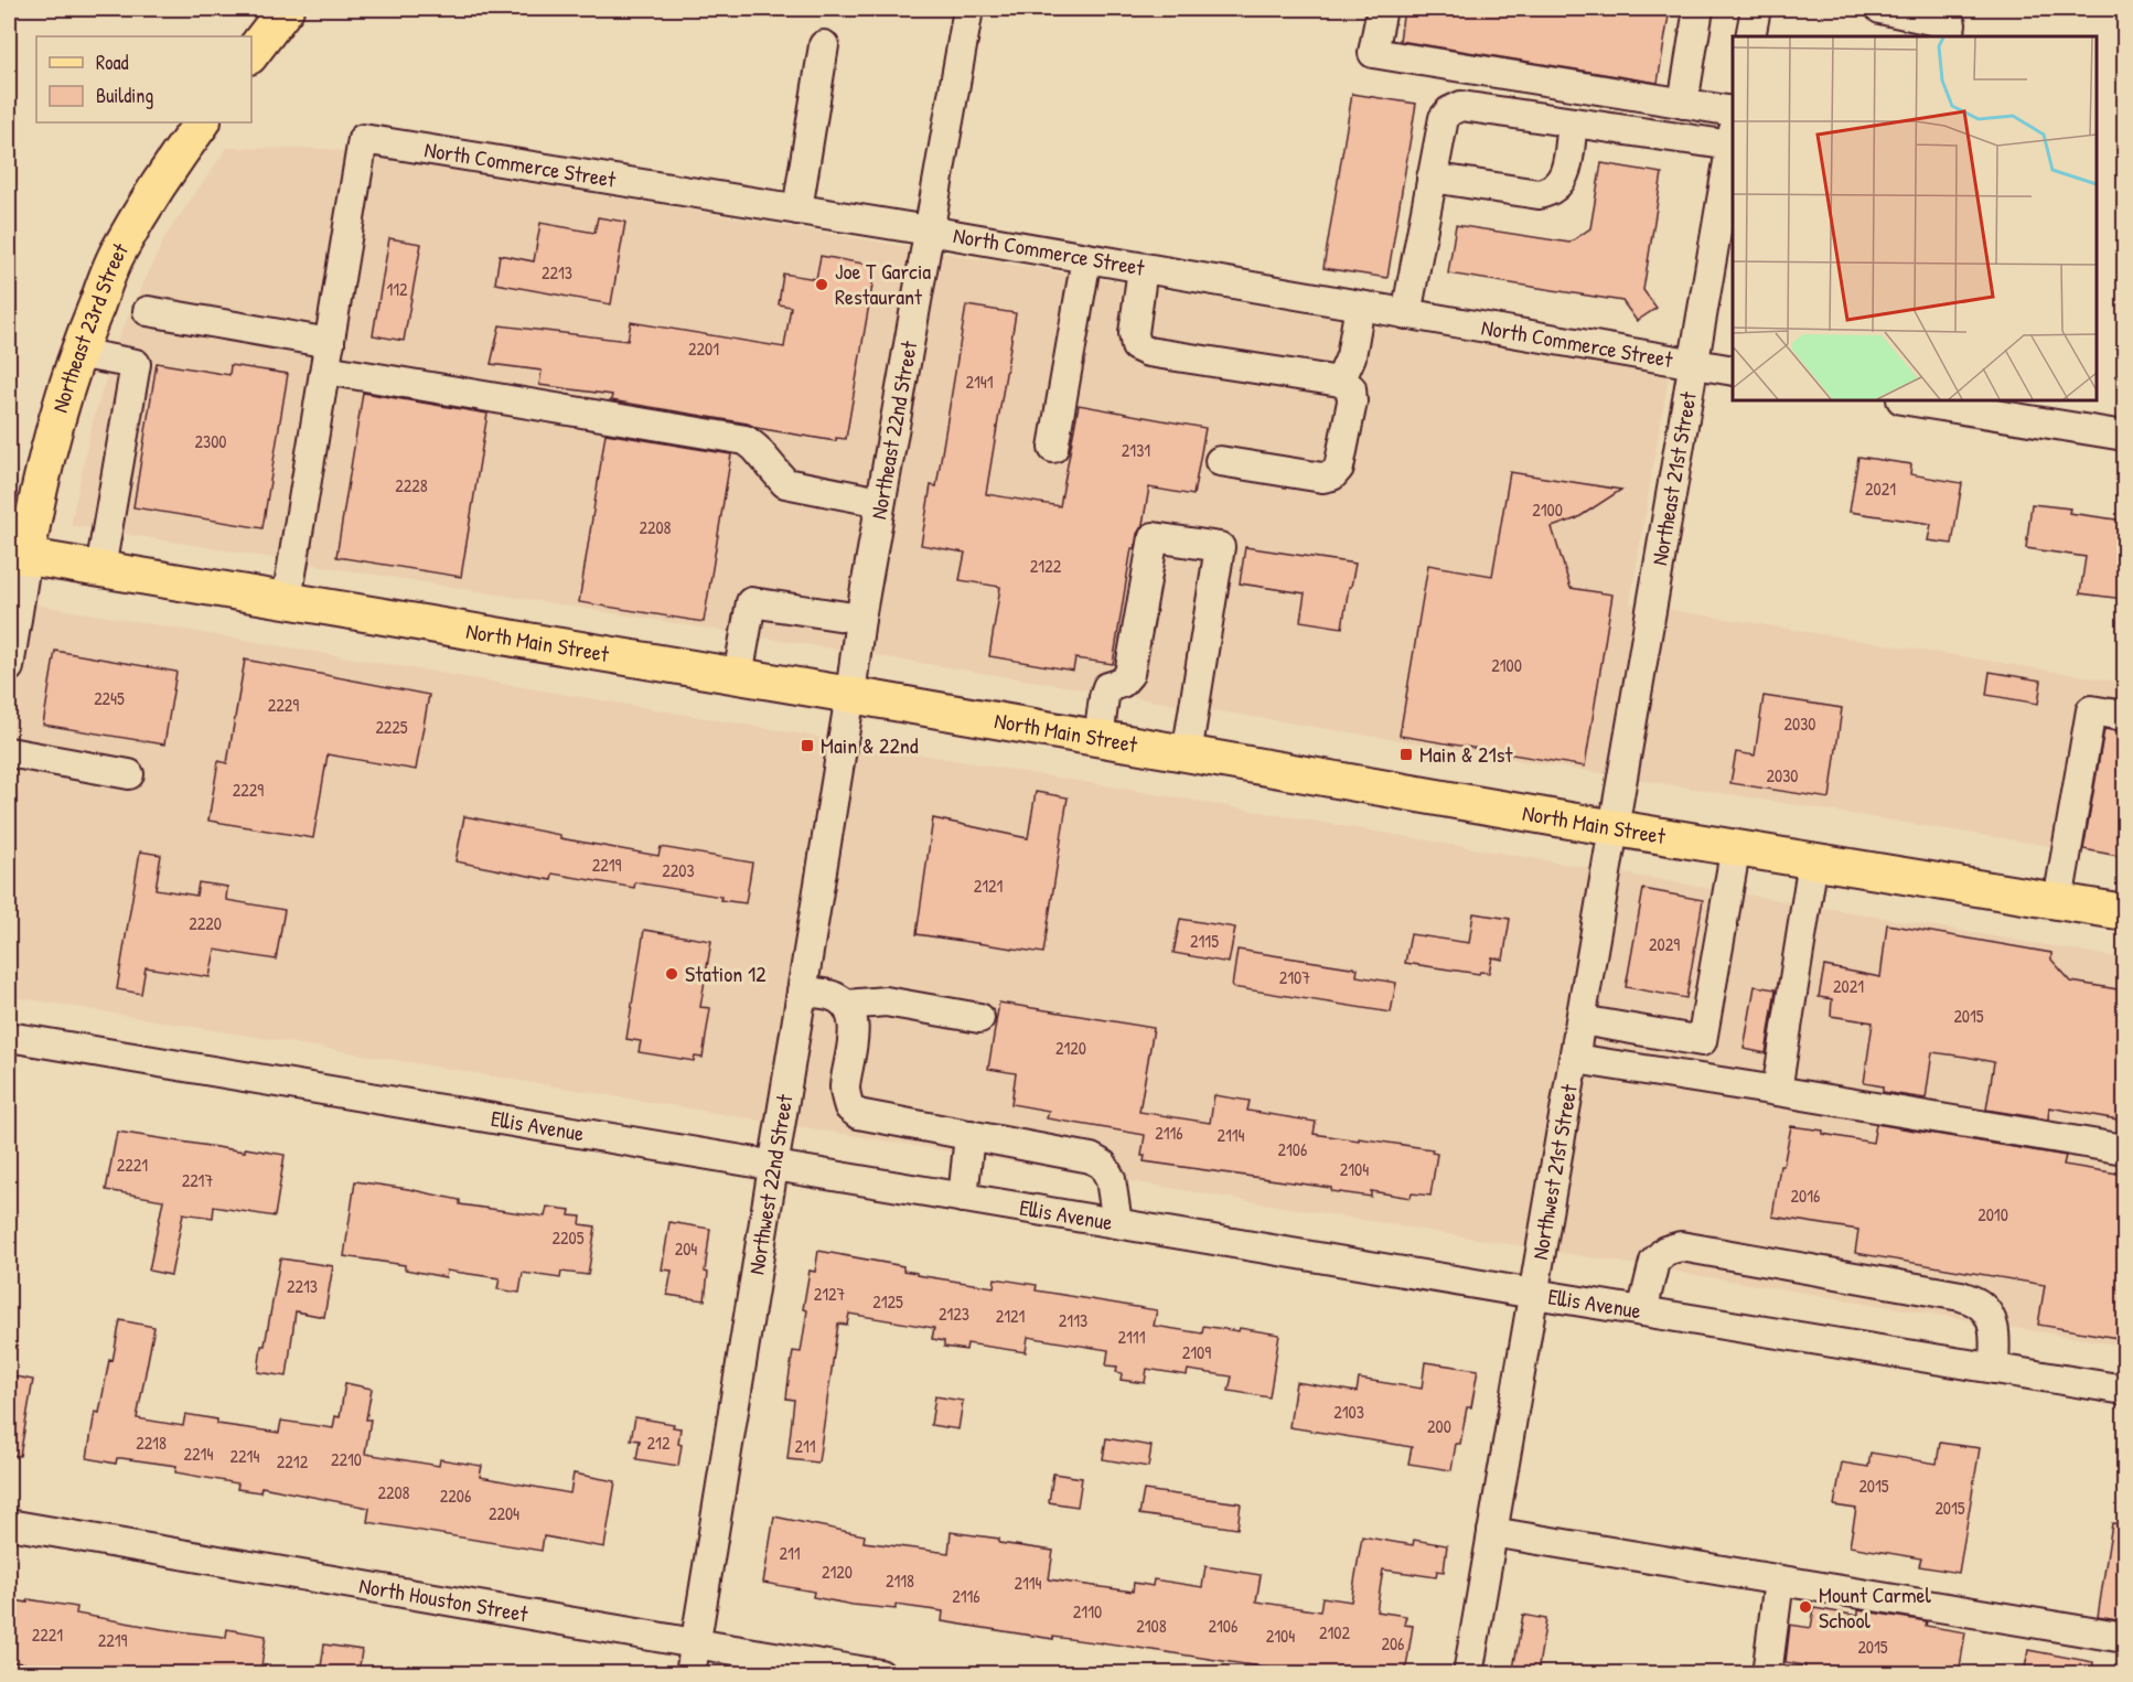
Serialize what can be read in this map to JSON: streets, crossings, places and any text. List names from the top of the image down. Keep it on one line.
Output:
{"streets":{"main road":["Northeast 23rd Street","North Main Street"],"street":["North Commerce Street","Northeast 22nd Street","Northeast 21st Street","Ellis Avenue","Northwest 21st Street","Northwest 22nd Street","North Houston Street"]},"crossings":[["North Commerce Street","Northeast 22nd Street"],["North Commerce Street","Northeast 21st Street"],["Northeast 23rd Street","North Main Street"],["Northeast 22nd Street","North Main Street"],["Northeast 22nd Street","Northwest 22nd Street"],["Northeast 21st Street","North Main Street"],["Northeast 21st Street","Northwest 21st Street"],["North Main Street","Northwest 21st Street"],["North Main Street","Northwest 22nd Street"],["Ellis Avenue","Northwest 21st Street"],["Ellis Avenue","Northwest 22nd Street"],["Northwest 22nd Street","North Houston Street"]],"places":{"other":["Joe T Garcia Restaurant","Station 12","Mount Carmel School"],"transit":["Main & 22nd","Main & 21st"]},"house_numbers":["2213","112","2201","2141","2300","2131","2228","2021","2100","2208","2122","2100","2245","2229","2030","2225","2030","2229","2219","2203","2121","2220","2115","2029","2107","2021","2015","2120","2116","2114","2106","2221","2104","2217","2016","2010","2205","204","2213","2127","2125","2123","2121","2113","2111","2109","2103","200","2218","212","211","2214","2214","2210","2212","2015","2208","2206","2015","2204","211","2120","2118","2114","2116","2110","2108","2106","2102","2221","2104","2219","206","2015"],"legend":["Road","Building"]}
